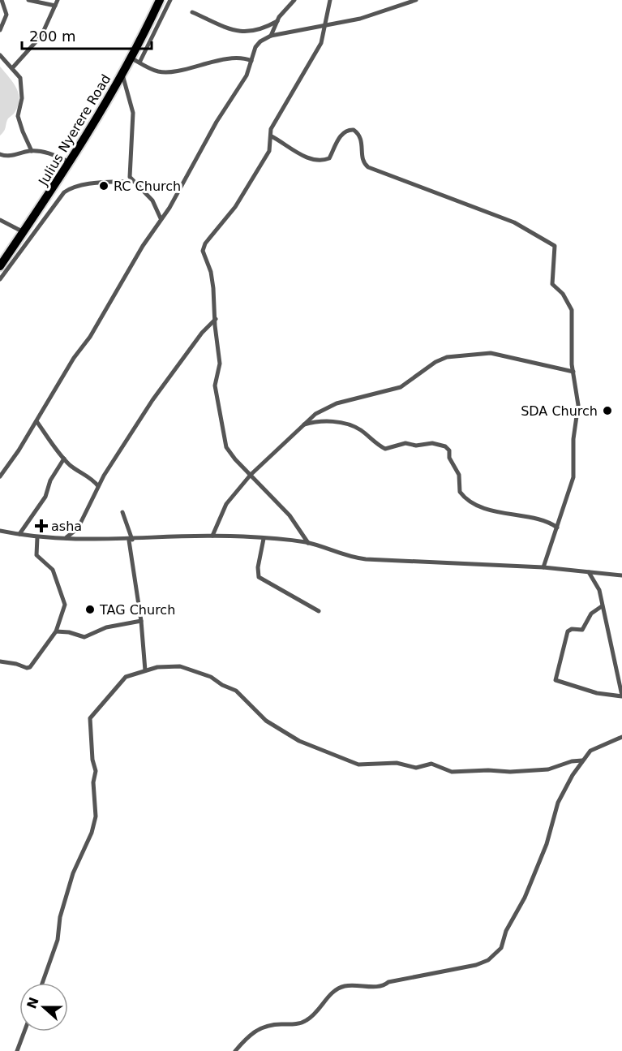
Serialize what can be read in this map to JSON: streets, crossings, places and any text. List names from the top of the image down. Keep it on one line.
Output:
{"streets":{"highway":["Julius Nyerere Road"]},"places":{"other":["RC Church","SDA Church","TAG Church"],"health":["asha"]},"scale_bar":"200 m","north":"left"}
